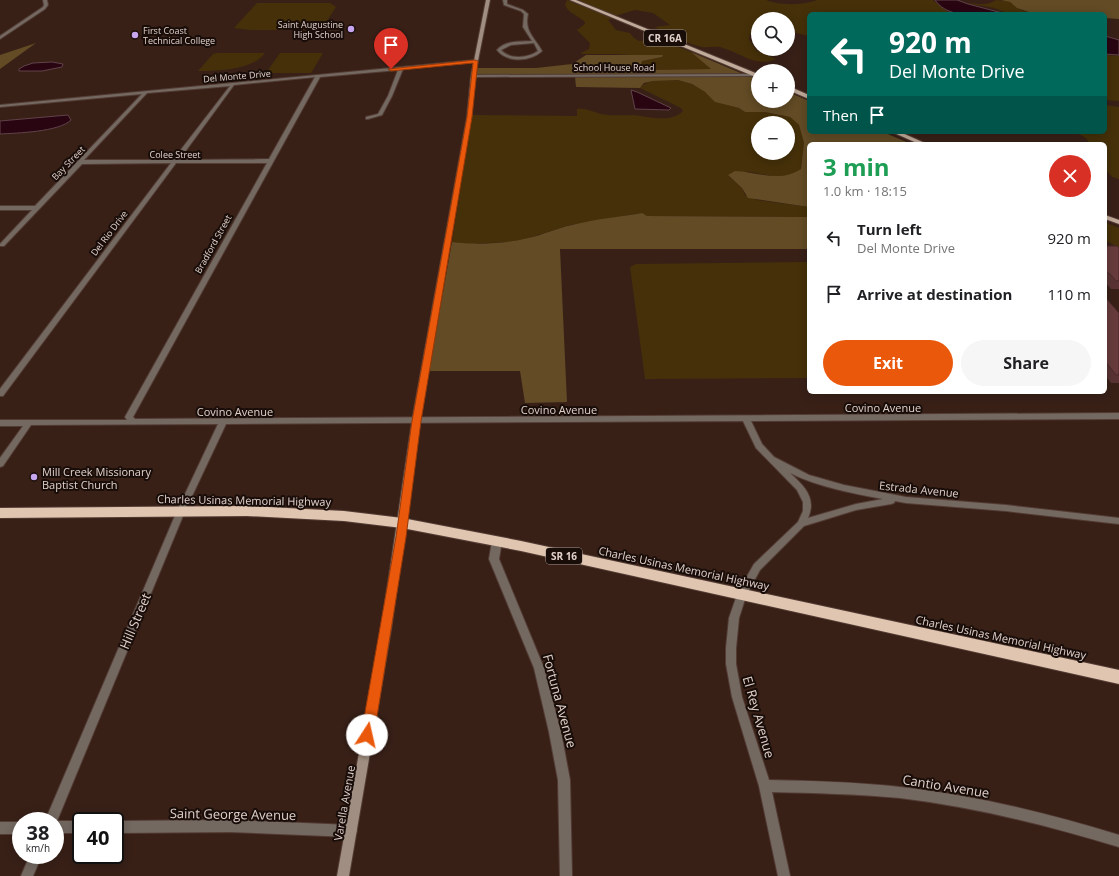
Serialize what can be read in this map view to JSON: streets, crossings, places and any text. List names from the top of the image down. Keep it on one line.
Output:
{"streets":{"highway":["Charles Usinas Memorial Highway","SR 16"],"main road":["CR 16A"],"street":["School House Road","Del Monte Drive","Colee Street","Bay Street","Del Rio Drive","Bradford Street","Covino Avenue","Estrada Avenue","Hill Street","Fortuna Avenue","El Rey Avenue","Cantio Avenue","Varella Avenue","Saint George Avenue"]},"crossings":[["School House Road","Varella Avenue"],["Del Monte Drive","Bay Street"],["Del Monte Drive","Del Rio Drive"],["Del Monte Drive","Bradford Street"],["Del Monte Drive","Varella Avenue"],["Colee Street","Bay Street"],["Colee Street","Del Rio Drive"],["Colee Street","Bradford Street"],["Bradford Street","Covino Avenue"],["Covino Avenue","Estrada Avenue"],["Covino Avenue","Hill Street"],["Covino Avenue","Varella Avenue"],["Estrada Avenue","El Rey Avenue"],["Charles Usinas Memorial Highway","Hill Street"],["Charles Usinas Memorial Highway","Fortuna Avenue"],["Charles Usinas Memorial Highway","El Rey Avenue"],["Charles Usinas Memorial Highway","Varella Avenue"],["El Rey Avenue","Cantio Avenue"],["Varella Avenue","Saint George Avenue"]],"places":["Saint Augustine High School","First Coast Technical College","Mill Creek Missionary Baptist Church"],"page":{"map_buttons":["+","−"],"turn":["920 m","Del Monte Drive"],"then":"Then","heading":["3 min","1.0 km · 18:15"],"list":[{"name":"Turn left","note":"Del Monte Drive","value":"920 m"},{"name":"Arrive at destination","value":"110 m"}],"buttons":["Exit","Share"],"speed":"38 km/h","limit":"40"}}
